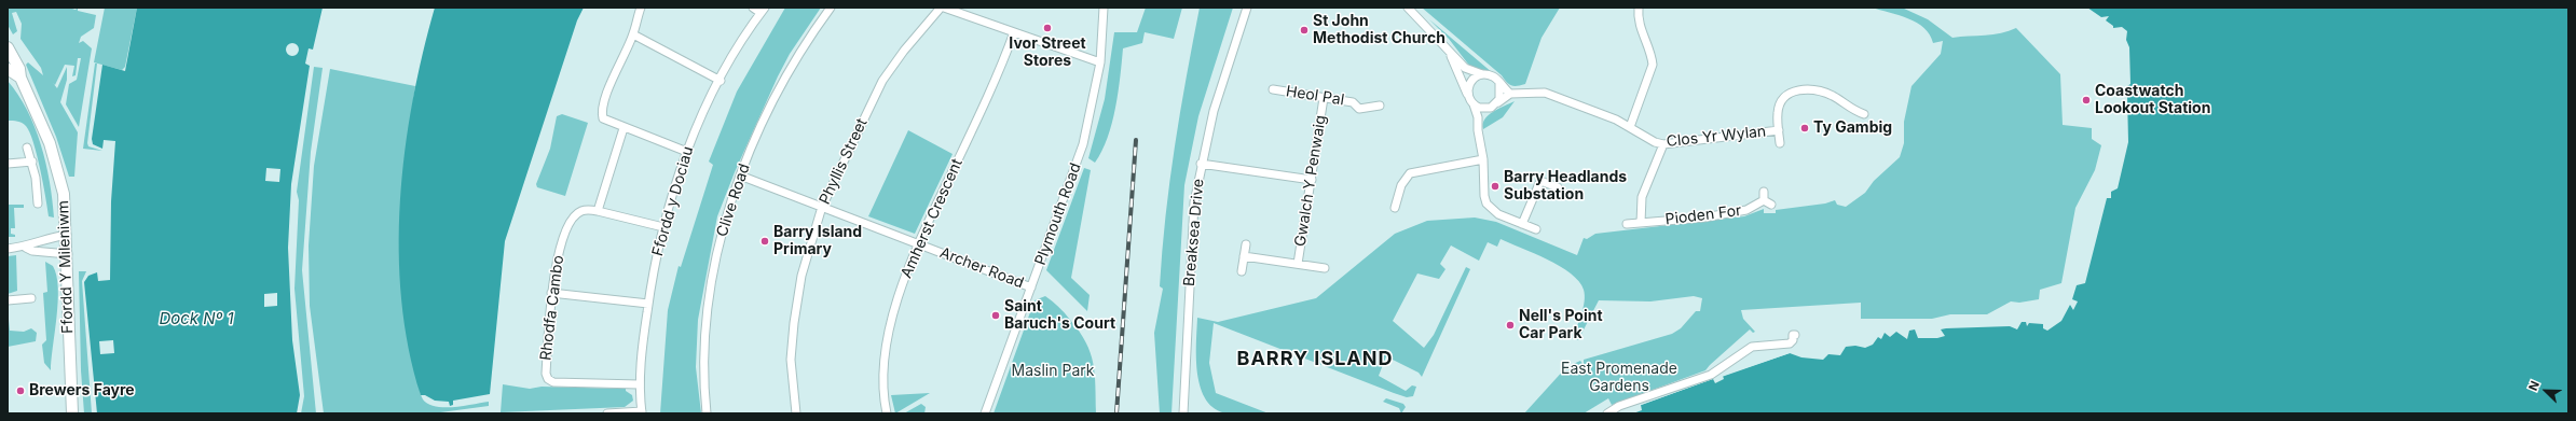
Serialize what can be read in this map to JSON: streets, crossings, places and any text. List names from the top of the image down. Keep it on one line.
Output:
{"streets":{"street":["Heol Pal","Clos Yr Wylan","Phyllis Street","Gwalch Y Penwaig","Clive Road","Ffordd y Dociau","Plymouth Road","Pioden For","Amherst Crescent","Breaksea Drive","Ffordd Y Mileniwm","Archer Road","Rhodfa Cambo"]},"crossings":[["Heol Pal","Gwalch Y Penwaig"],["Phyllis Street","Archer Road"],["Clive Road","Archer Road"],["Ffordd y Dociau","Rhodfa Cambo"],["Plymouth Road","Archer Road"],["Amherst Crescent","Archer Road"]],"districts":["BARRY ISLAND"],"water":["Dock Nº 1"],"parks":["East Promenade Gardens","Maslin Park"],"places":["Ivor Street Stores","St John Methodist Church","Coastwatch Lookout Station","Ty Gambig","Barry Headlands Substation","Barry Island Primary","Saint Baruch's Court","Nell's Point Car Park","Brewers Fayre"],"north":"top left"}
